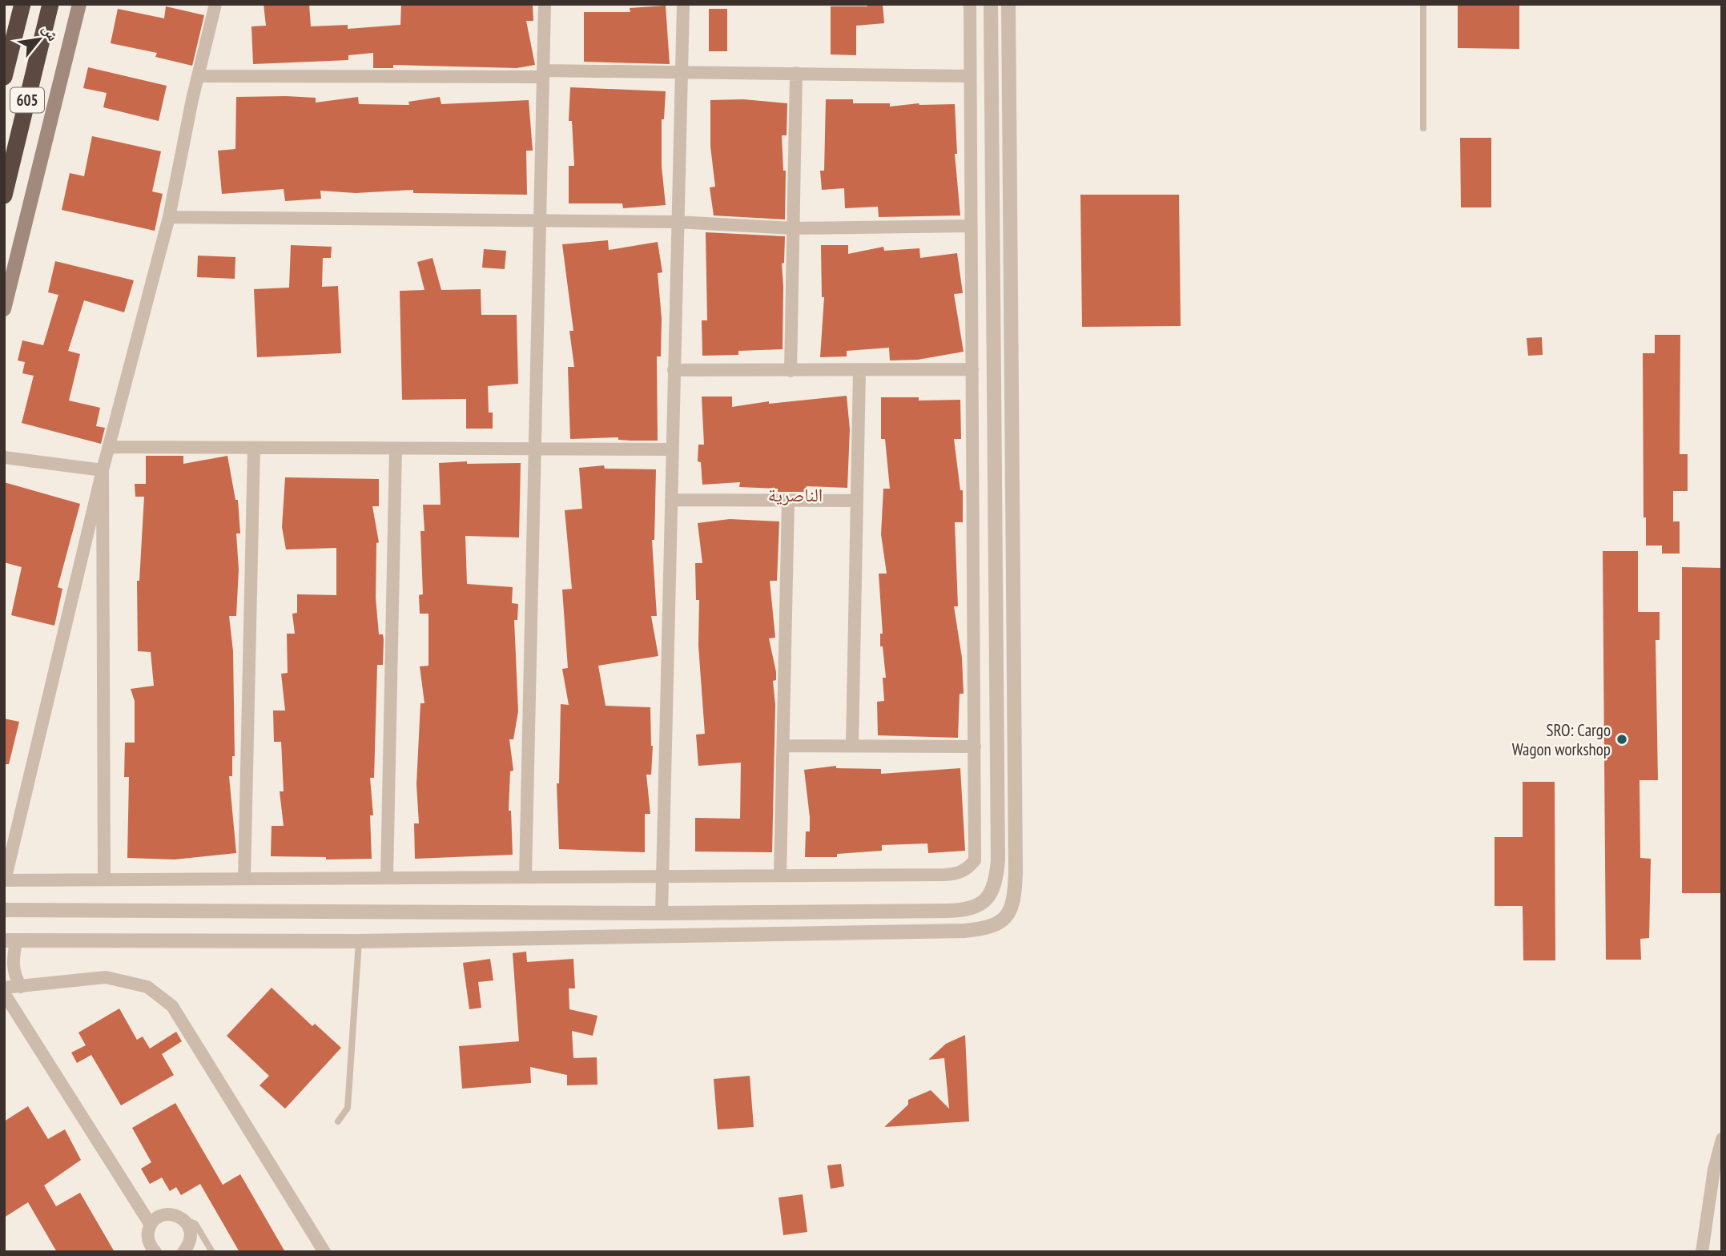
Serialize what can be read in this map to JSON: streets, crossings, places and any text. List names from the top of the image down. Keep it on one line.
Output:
{"streets":{"highway":["605"]},"districts":["الناصرية"],"places":["SRO: Cargo Wagon workshop"],"north":"top right"}
